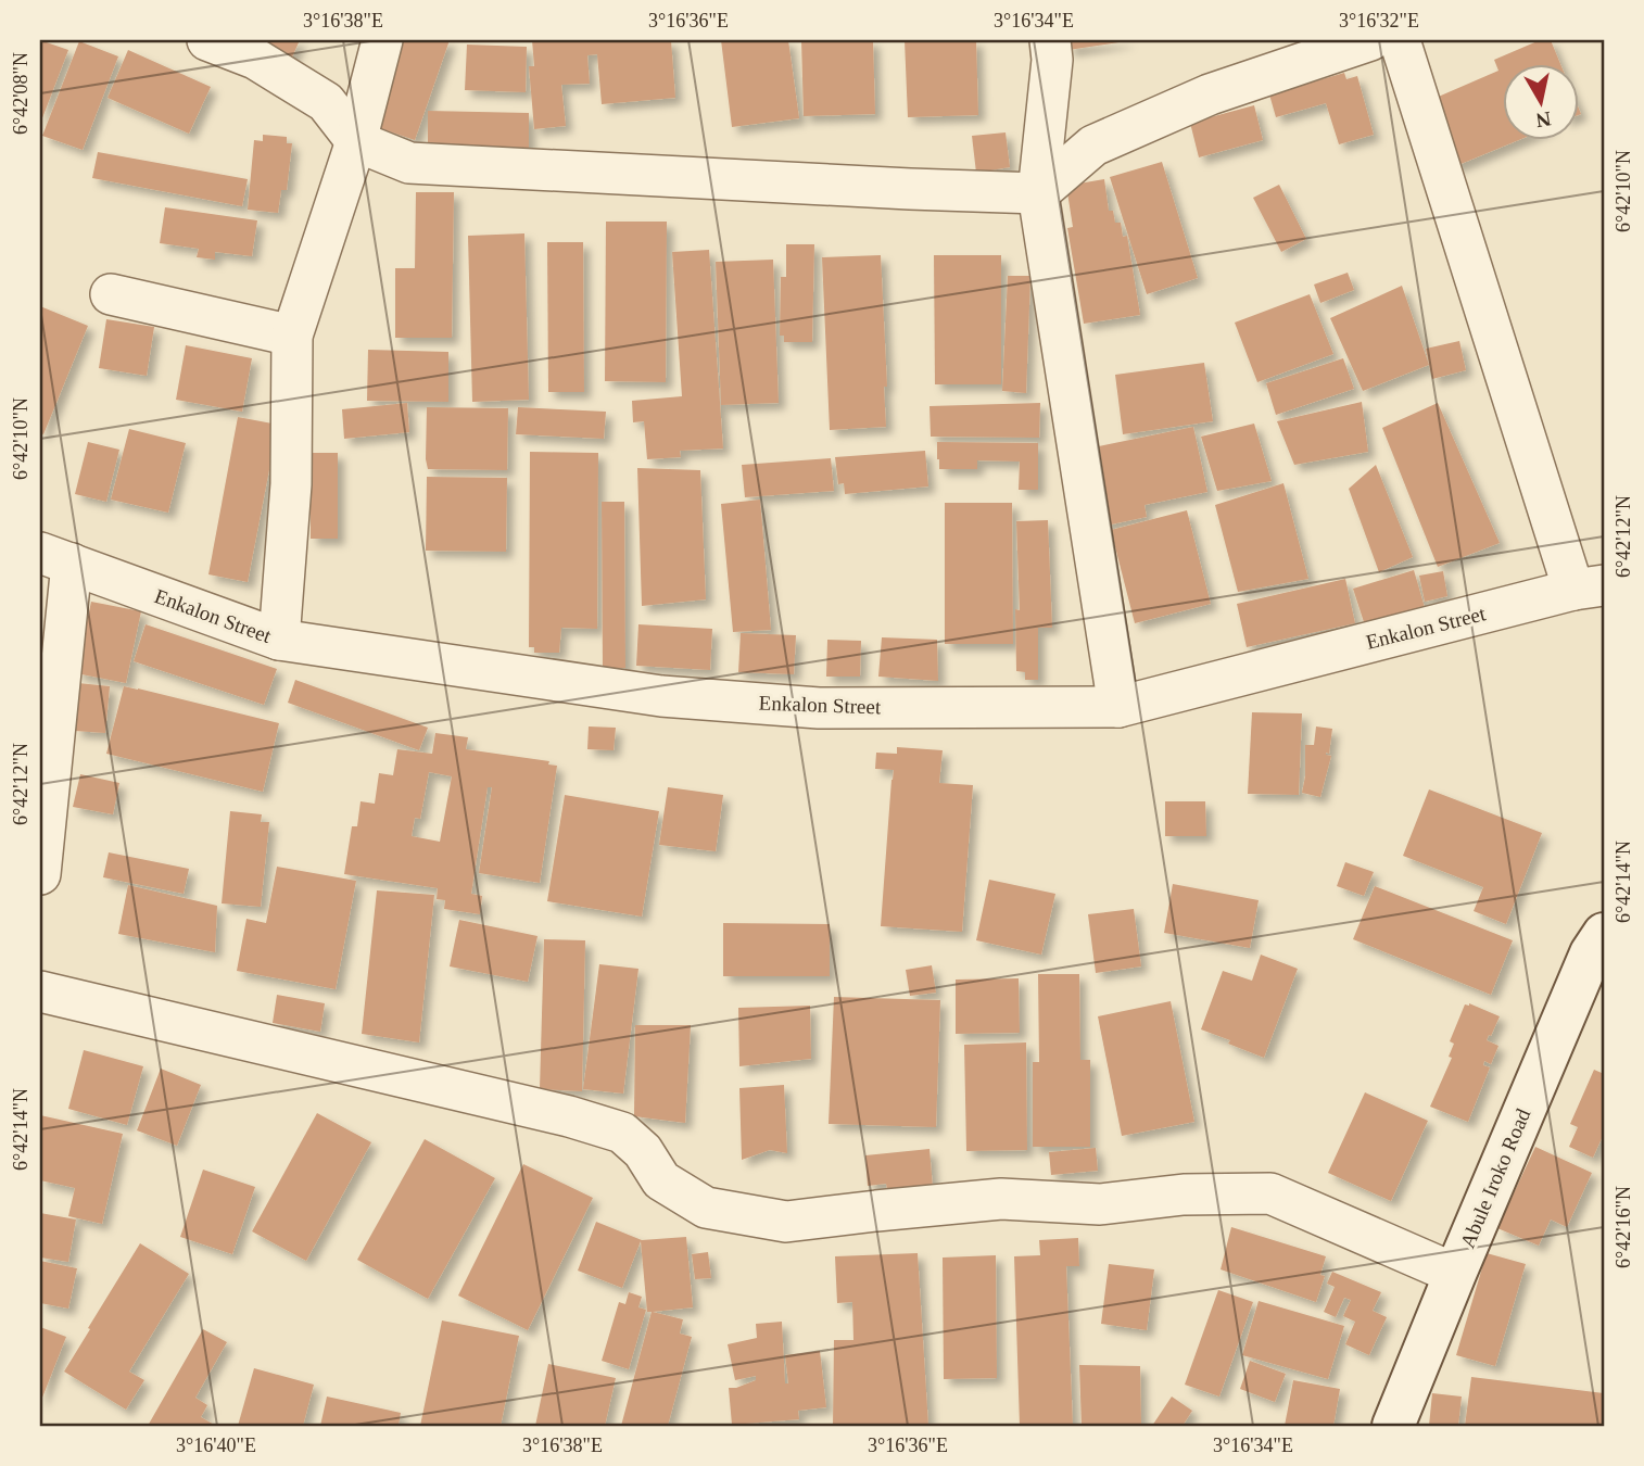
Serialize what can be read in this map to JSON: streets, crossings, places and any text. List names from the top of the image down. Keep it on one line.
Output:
{"streets":{"street":["Enkalon Street","Abule Iroko Road"]},"north":"bottom","coordinates":["3°16'38\"E","3°16'36\"E","3°16'34\"E","3°16'32\"E","6°42'08\"N","6°42'10\"N","6°42'12\"N","6°42'14\"N","6°42'16\"N","3°16'40\"E"]}
